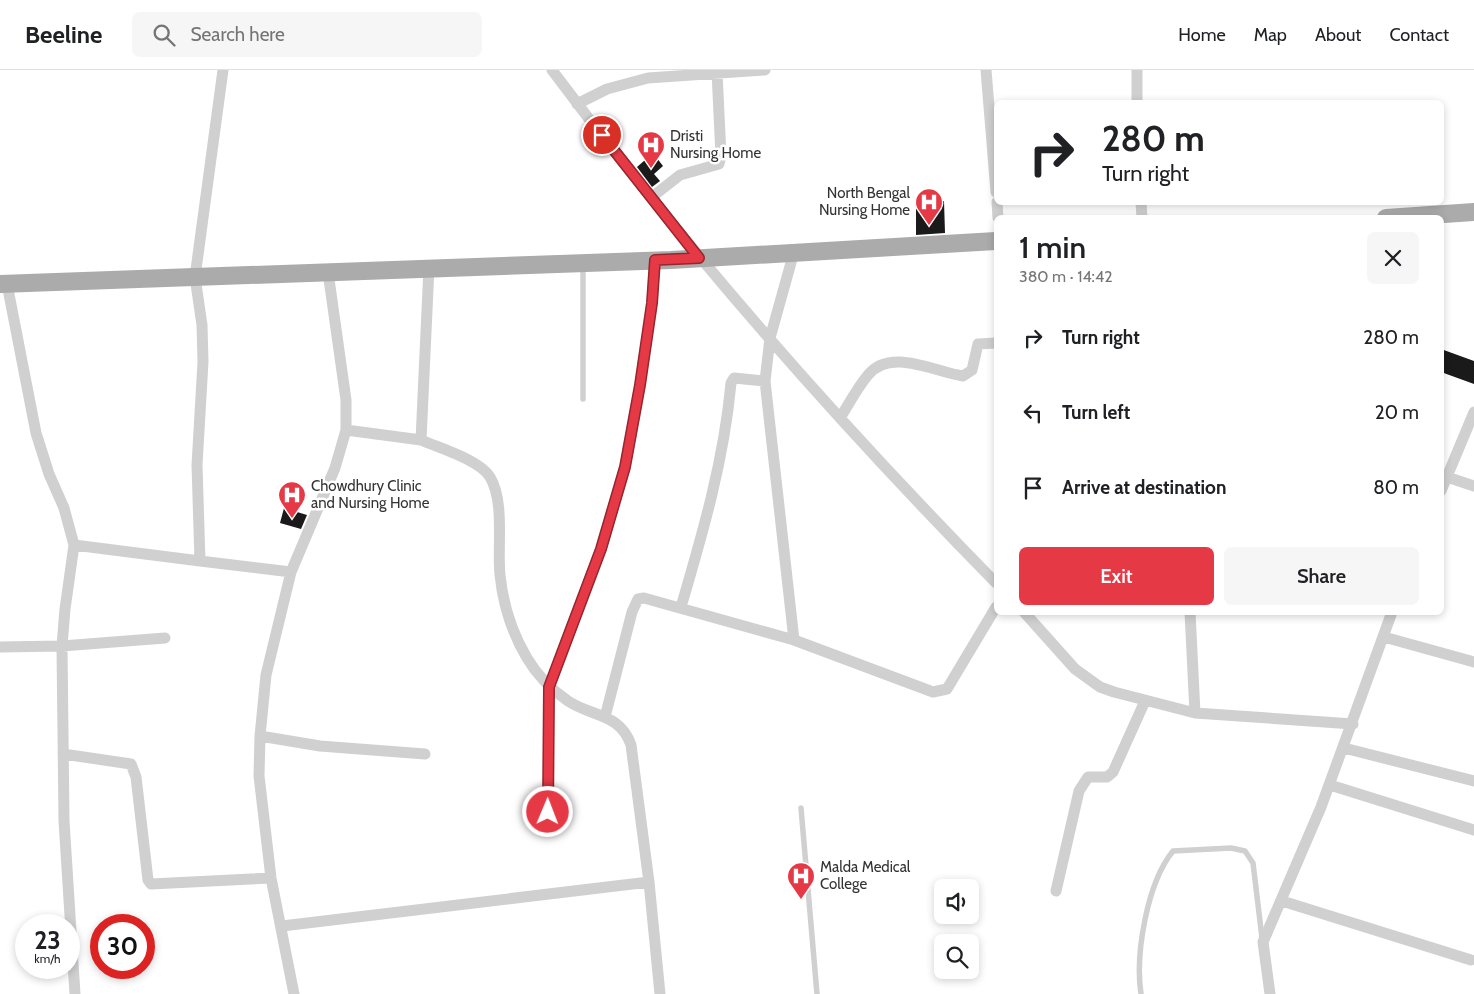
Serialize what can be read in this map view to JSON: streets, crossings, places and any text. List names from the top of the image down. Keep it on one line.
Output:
{"places":{"hospital":["Dristi Nursing Home","North Bengal Nursing Home","Chowdhury Clinic and Nursing Home","Malda Medical College"]},"page":{"header":"Beeline","search":"Search here","nav":["Home","Map","About","Contact"],"turn":["280 m","Turn right"],"heading":["1 min","380 m · 14:42"],"list":[{"name":"Turn right","value":"280 m"},{"name":"Turn left","value":"20 m"},{"name":"Arrive at destination","value":"80 m"}],"buttons":["Exit","Share"],"speed":"23 km/h","limit":"30"}}
